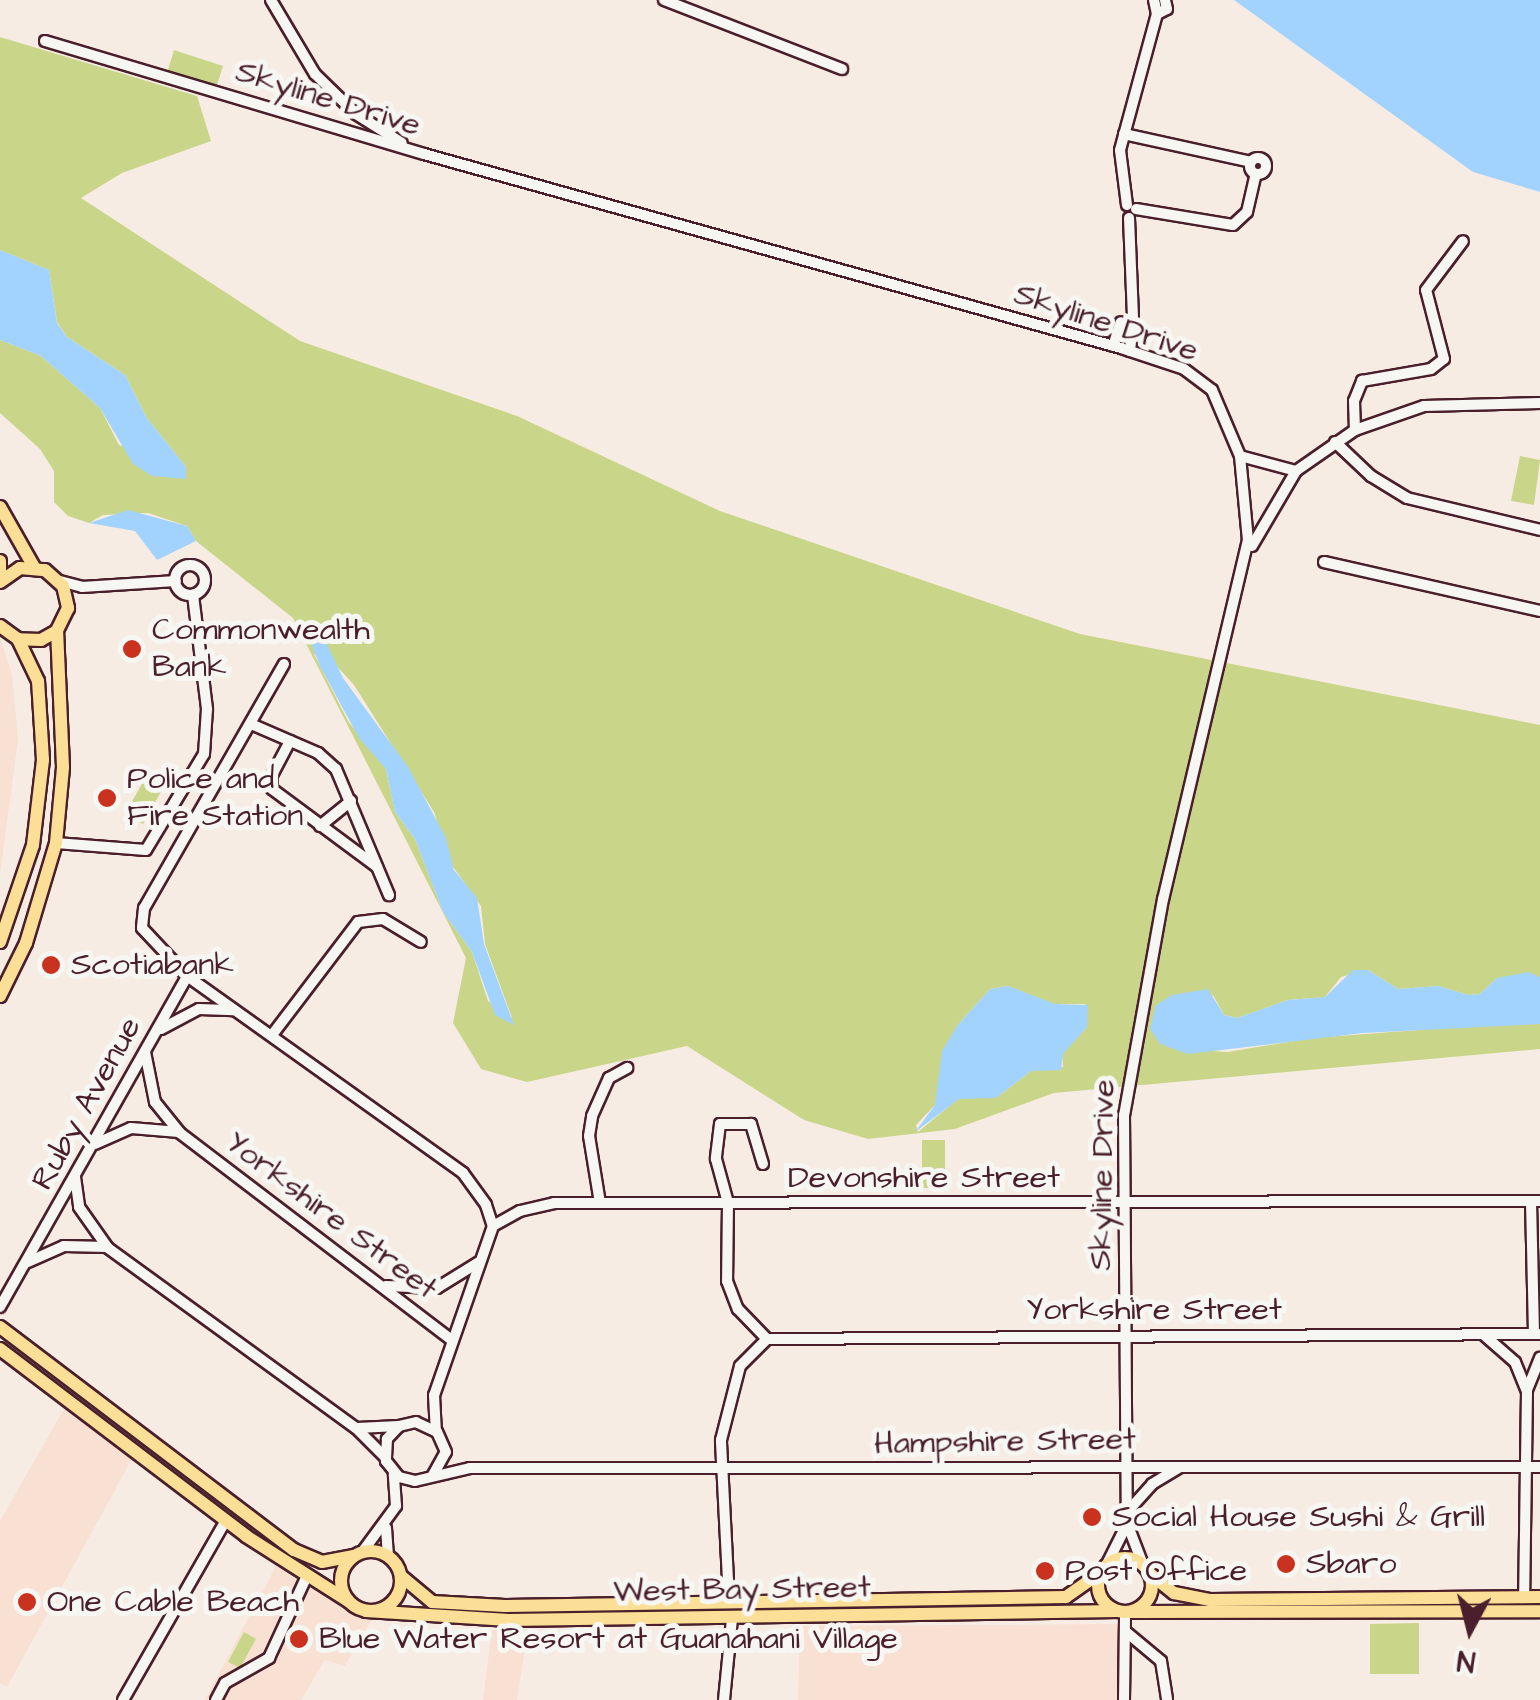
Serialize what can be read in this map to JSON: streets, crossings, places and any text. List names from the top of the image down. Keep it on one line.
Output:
{"streets":{"main road":["West Bay Street"],"street":["Skyline Drive","Ruby Avenue","Devonshire Street","Yorkshire Street","Hampshire Street"]},"crossings":[["Skyline Drive","Devonshire Street"],["Skyline Drive","Yorkshire Street"],["Skyline Drive","Hampshire Street"],["Skyline Drive","West Bay Street"],["Ruby Avenue","Yorkshire Street"]],"places":["Commonwealth Bank","Police and Fire Station","Scotiabank","Social House Sushi & Grill","Sbaro","Post Office","One Cable Beach","Blue Water Resort at Guanahani Village"],"north":"bottom"}
